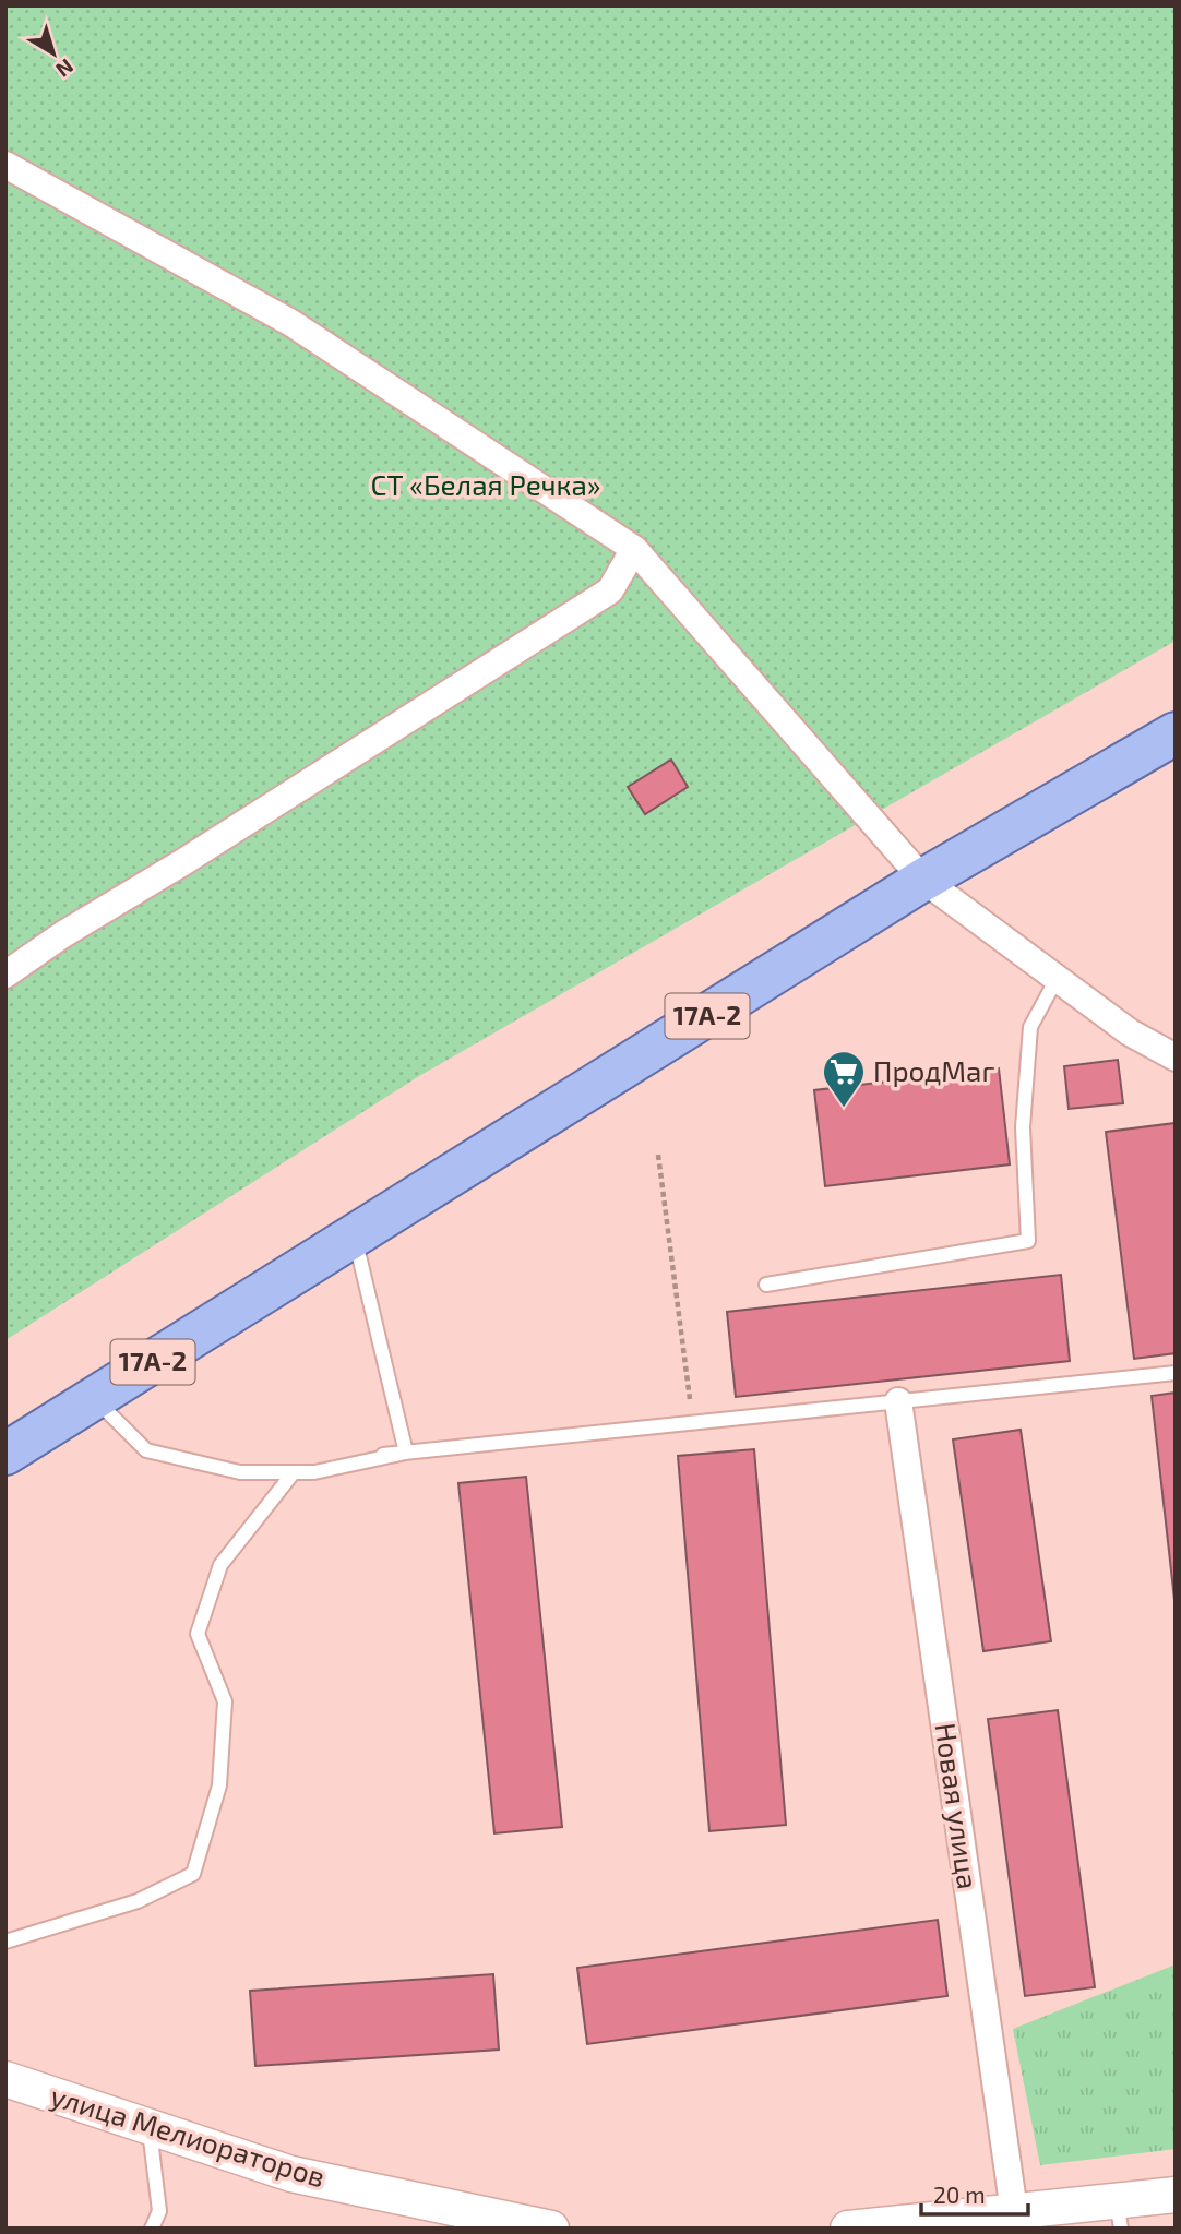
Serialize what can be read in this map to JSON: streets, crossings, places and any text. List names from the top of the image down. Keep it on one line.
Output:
{"streets":{"main road":["17А-2"],"street":["Новая улица","улица Мелиораторов"]},"parks":["СТ «Белая Речка»"],"places":{"supermarket":["ПродМаг"]},"scale_bar":"20 m","north":"bottom right"}
